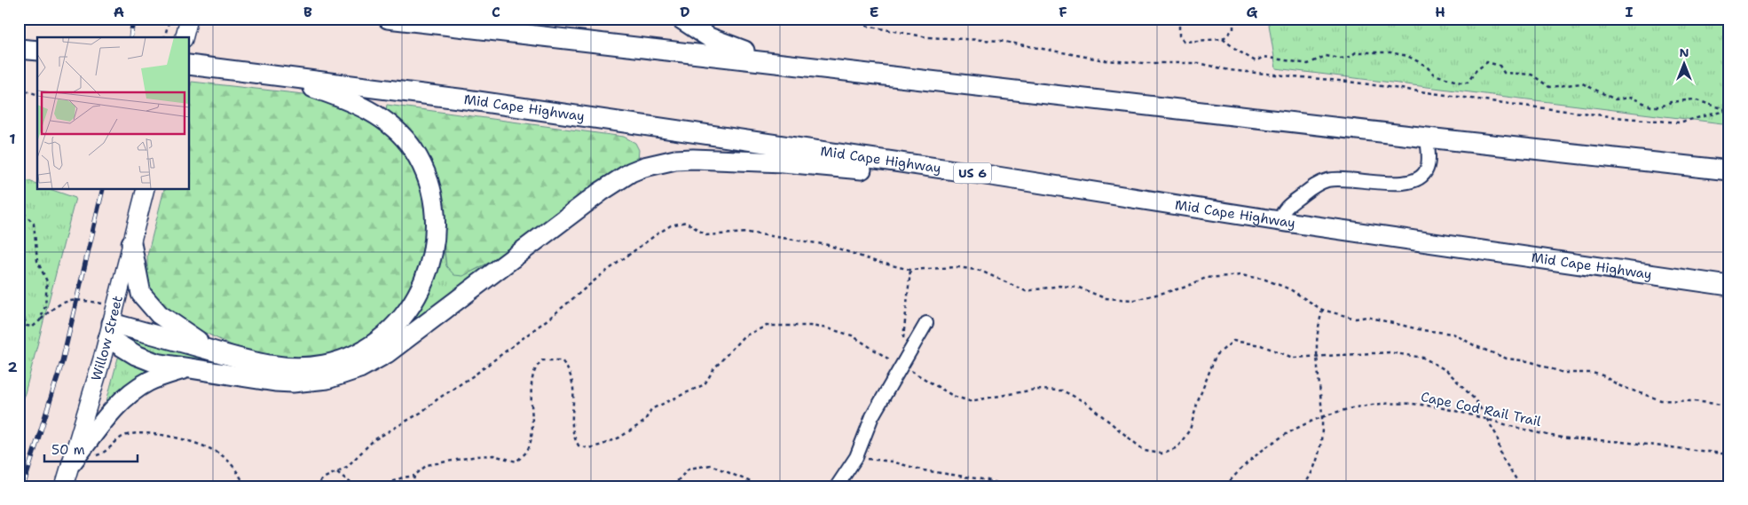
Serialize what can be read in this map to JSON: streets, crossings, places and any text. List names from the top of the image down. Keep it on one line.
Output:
{"streets":{"highway":["Mid Cape Highway","US 6"],"main road":["Willow Street"],"path":["Cape Cod Rail Trail"]},"scale_bar":"50 m","north":"top","grid":{"columns":["A","B","C","D","E","F","G","H","I"],"rows":["1","2"]}}
